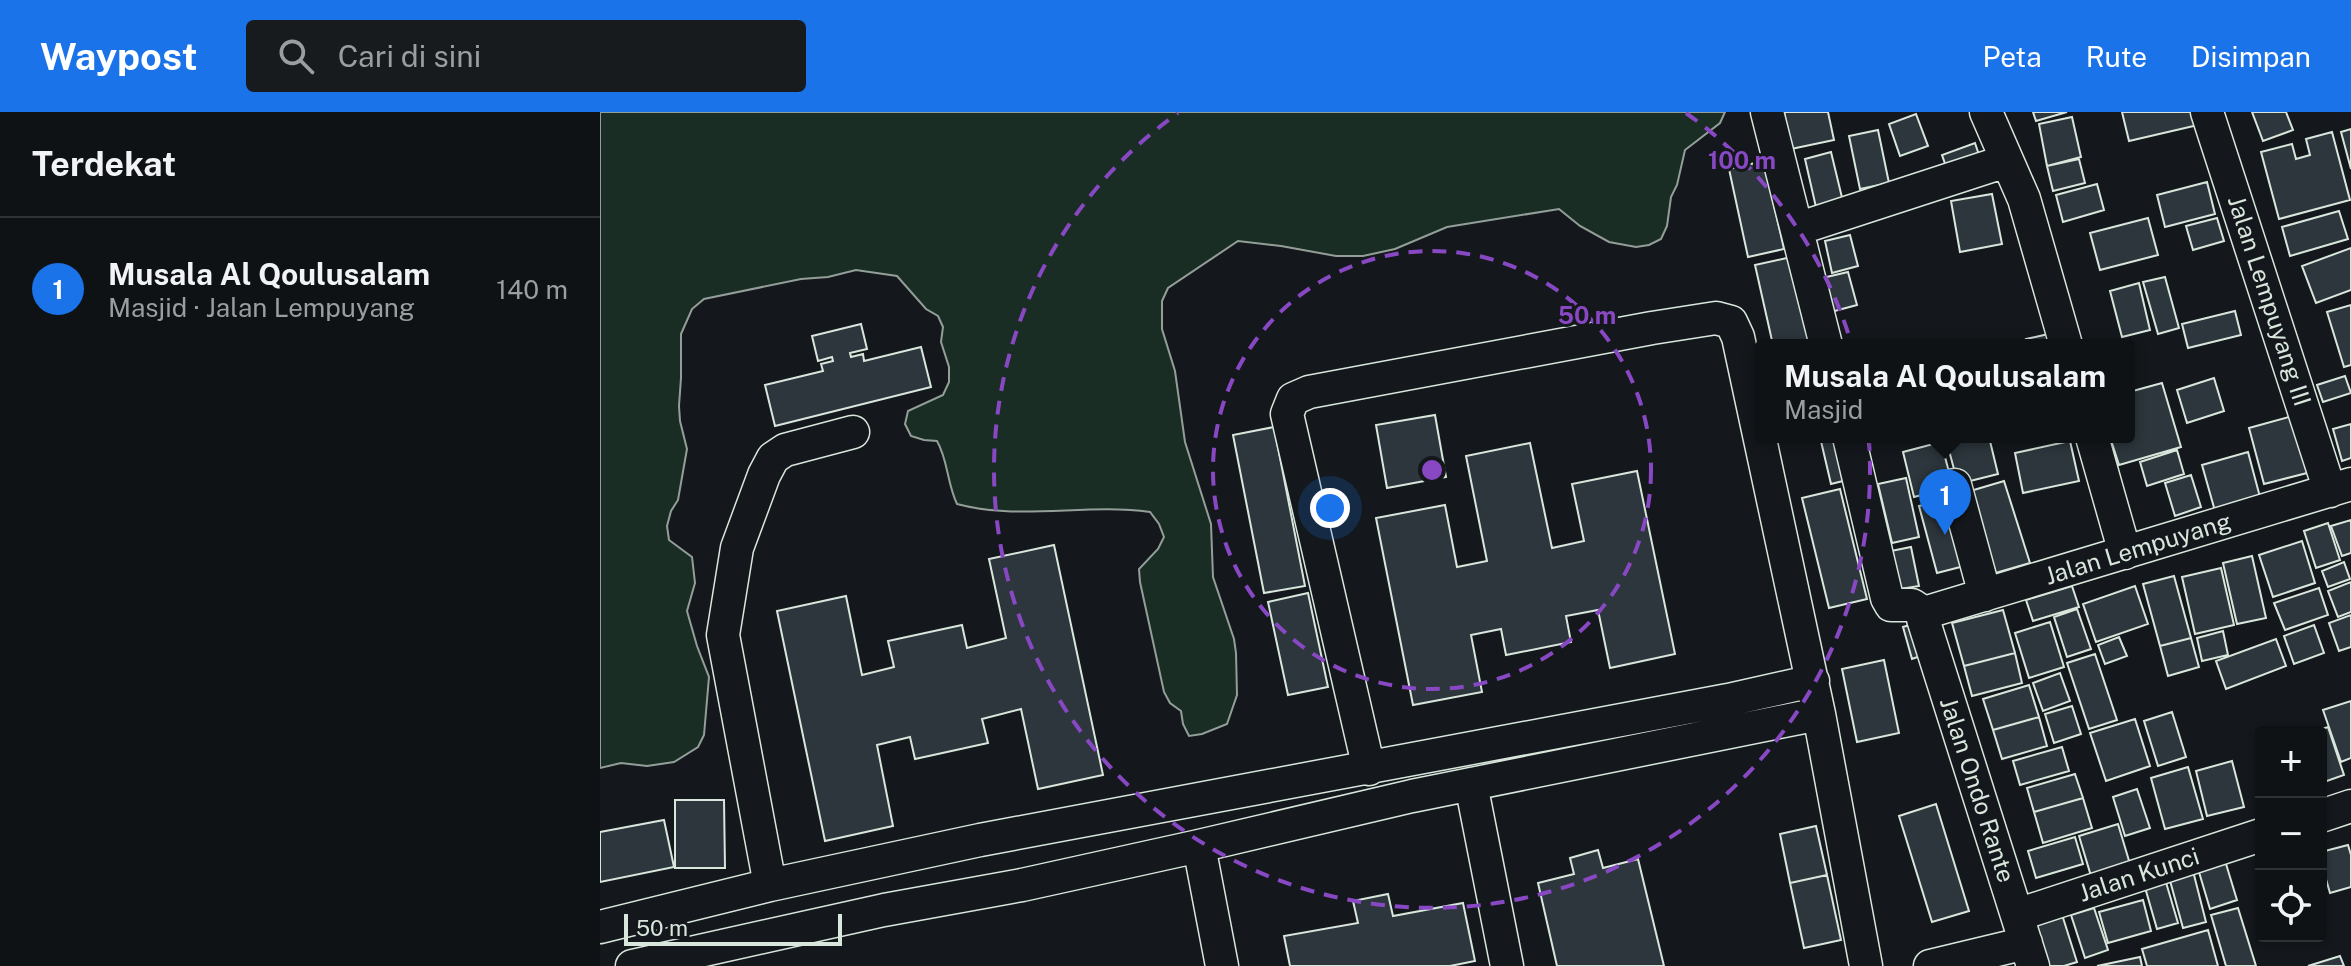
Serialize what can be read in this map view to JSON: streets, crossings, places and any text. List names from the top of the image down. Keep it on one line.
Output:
{"streets":{"street":["Jalan Lempuyang III","Jalan Lempuyang","Jalan Ondo Rante","Jalan Kunci"]},"crossings":[["Jalan Lempuyang III","Jalan Lempuyang"],["Jalan Lempuyang","Jalan Ondo Rante"],["Jalan Ondo Rante","Jalan Kunci"]],"scale_bar":"50 m","page":{"header":"Waypost","search":"Cari di sini","nav":["Peta","Rute","Disimpan"],"heading":"Terdekat","list":[{"mark":"1","name":"Musala Al Qoulusalam","note":"Masjid · Jalan Lempuyang","value":"140 m"}],"popup":["Musala Al Qoulusalam","Masjid"],"pins":"1","map_buttons":["+","−"],"scale":"50 m"},"rings":["100 m","50 m"]}
